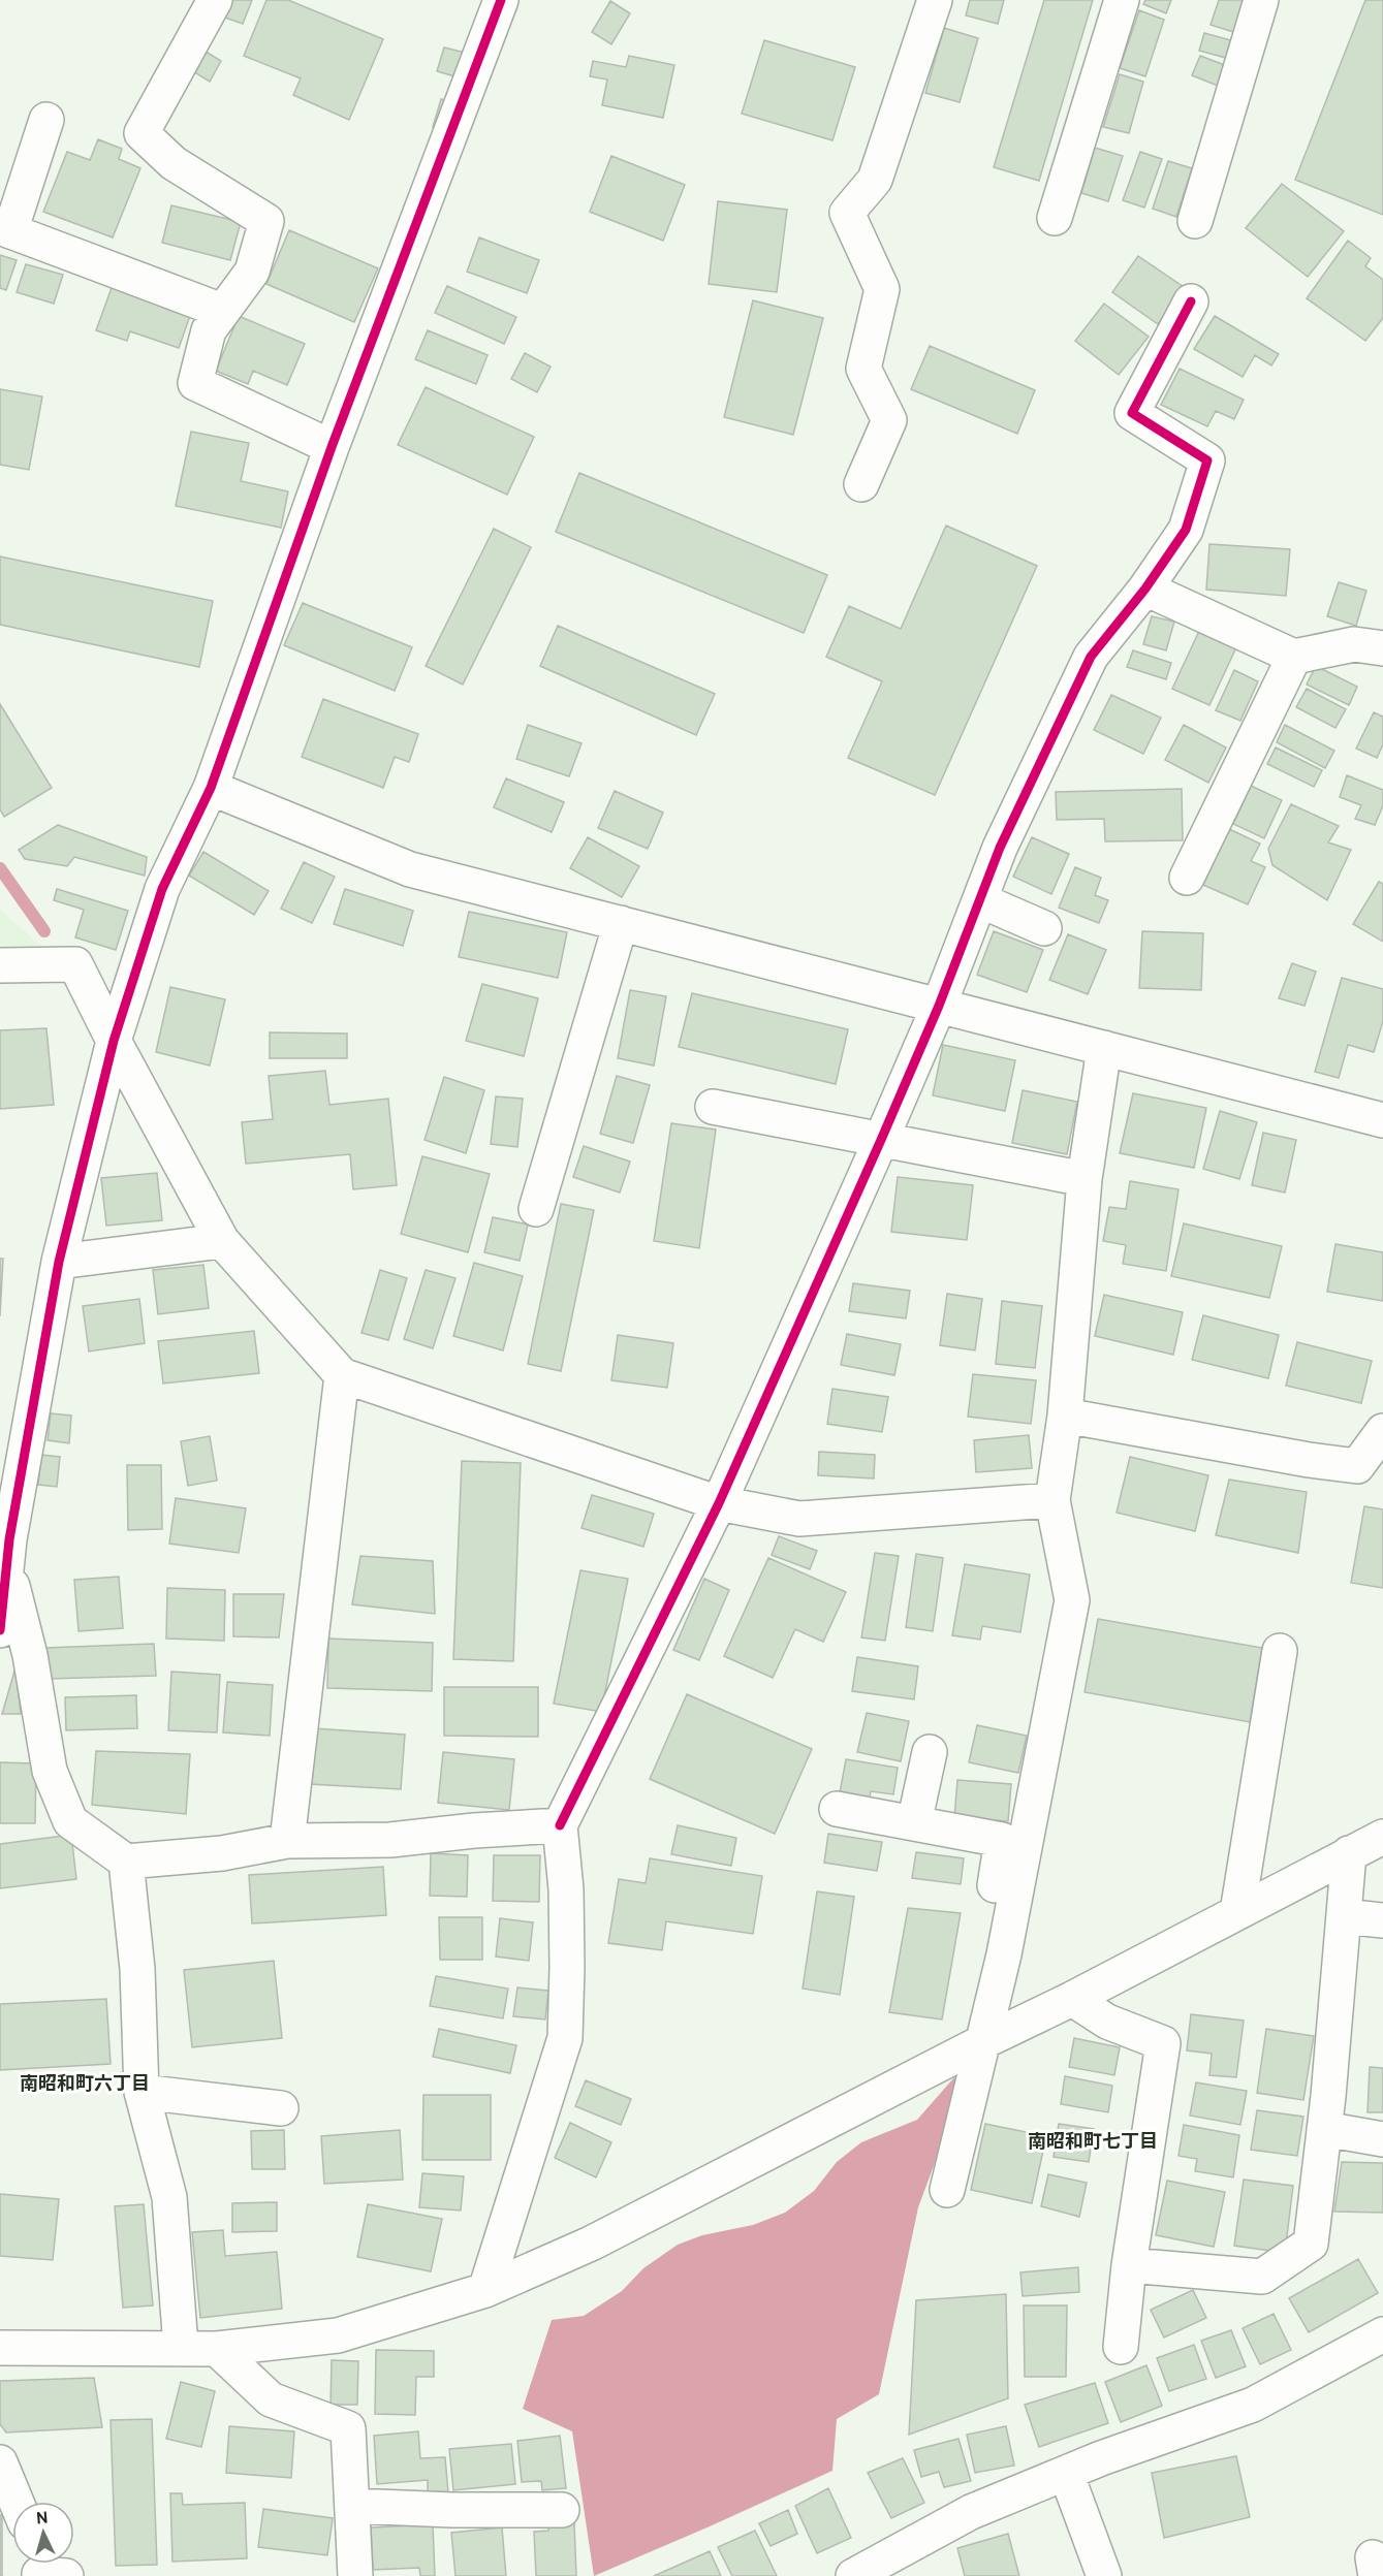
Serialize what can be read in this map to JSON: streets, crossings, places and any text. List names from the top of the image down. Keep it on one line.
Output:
{"districts":["南昭和町六丁目","南昭和町七丁目"],"north":"top"}
